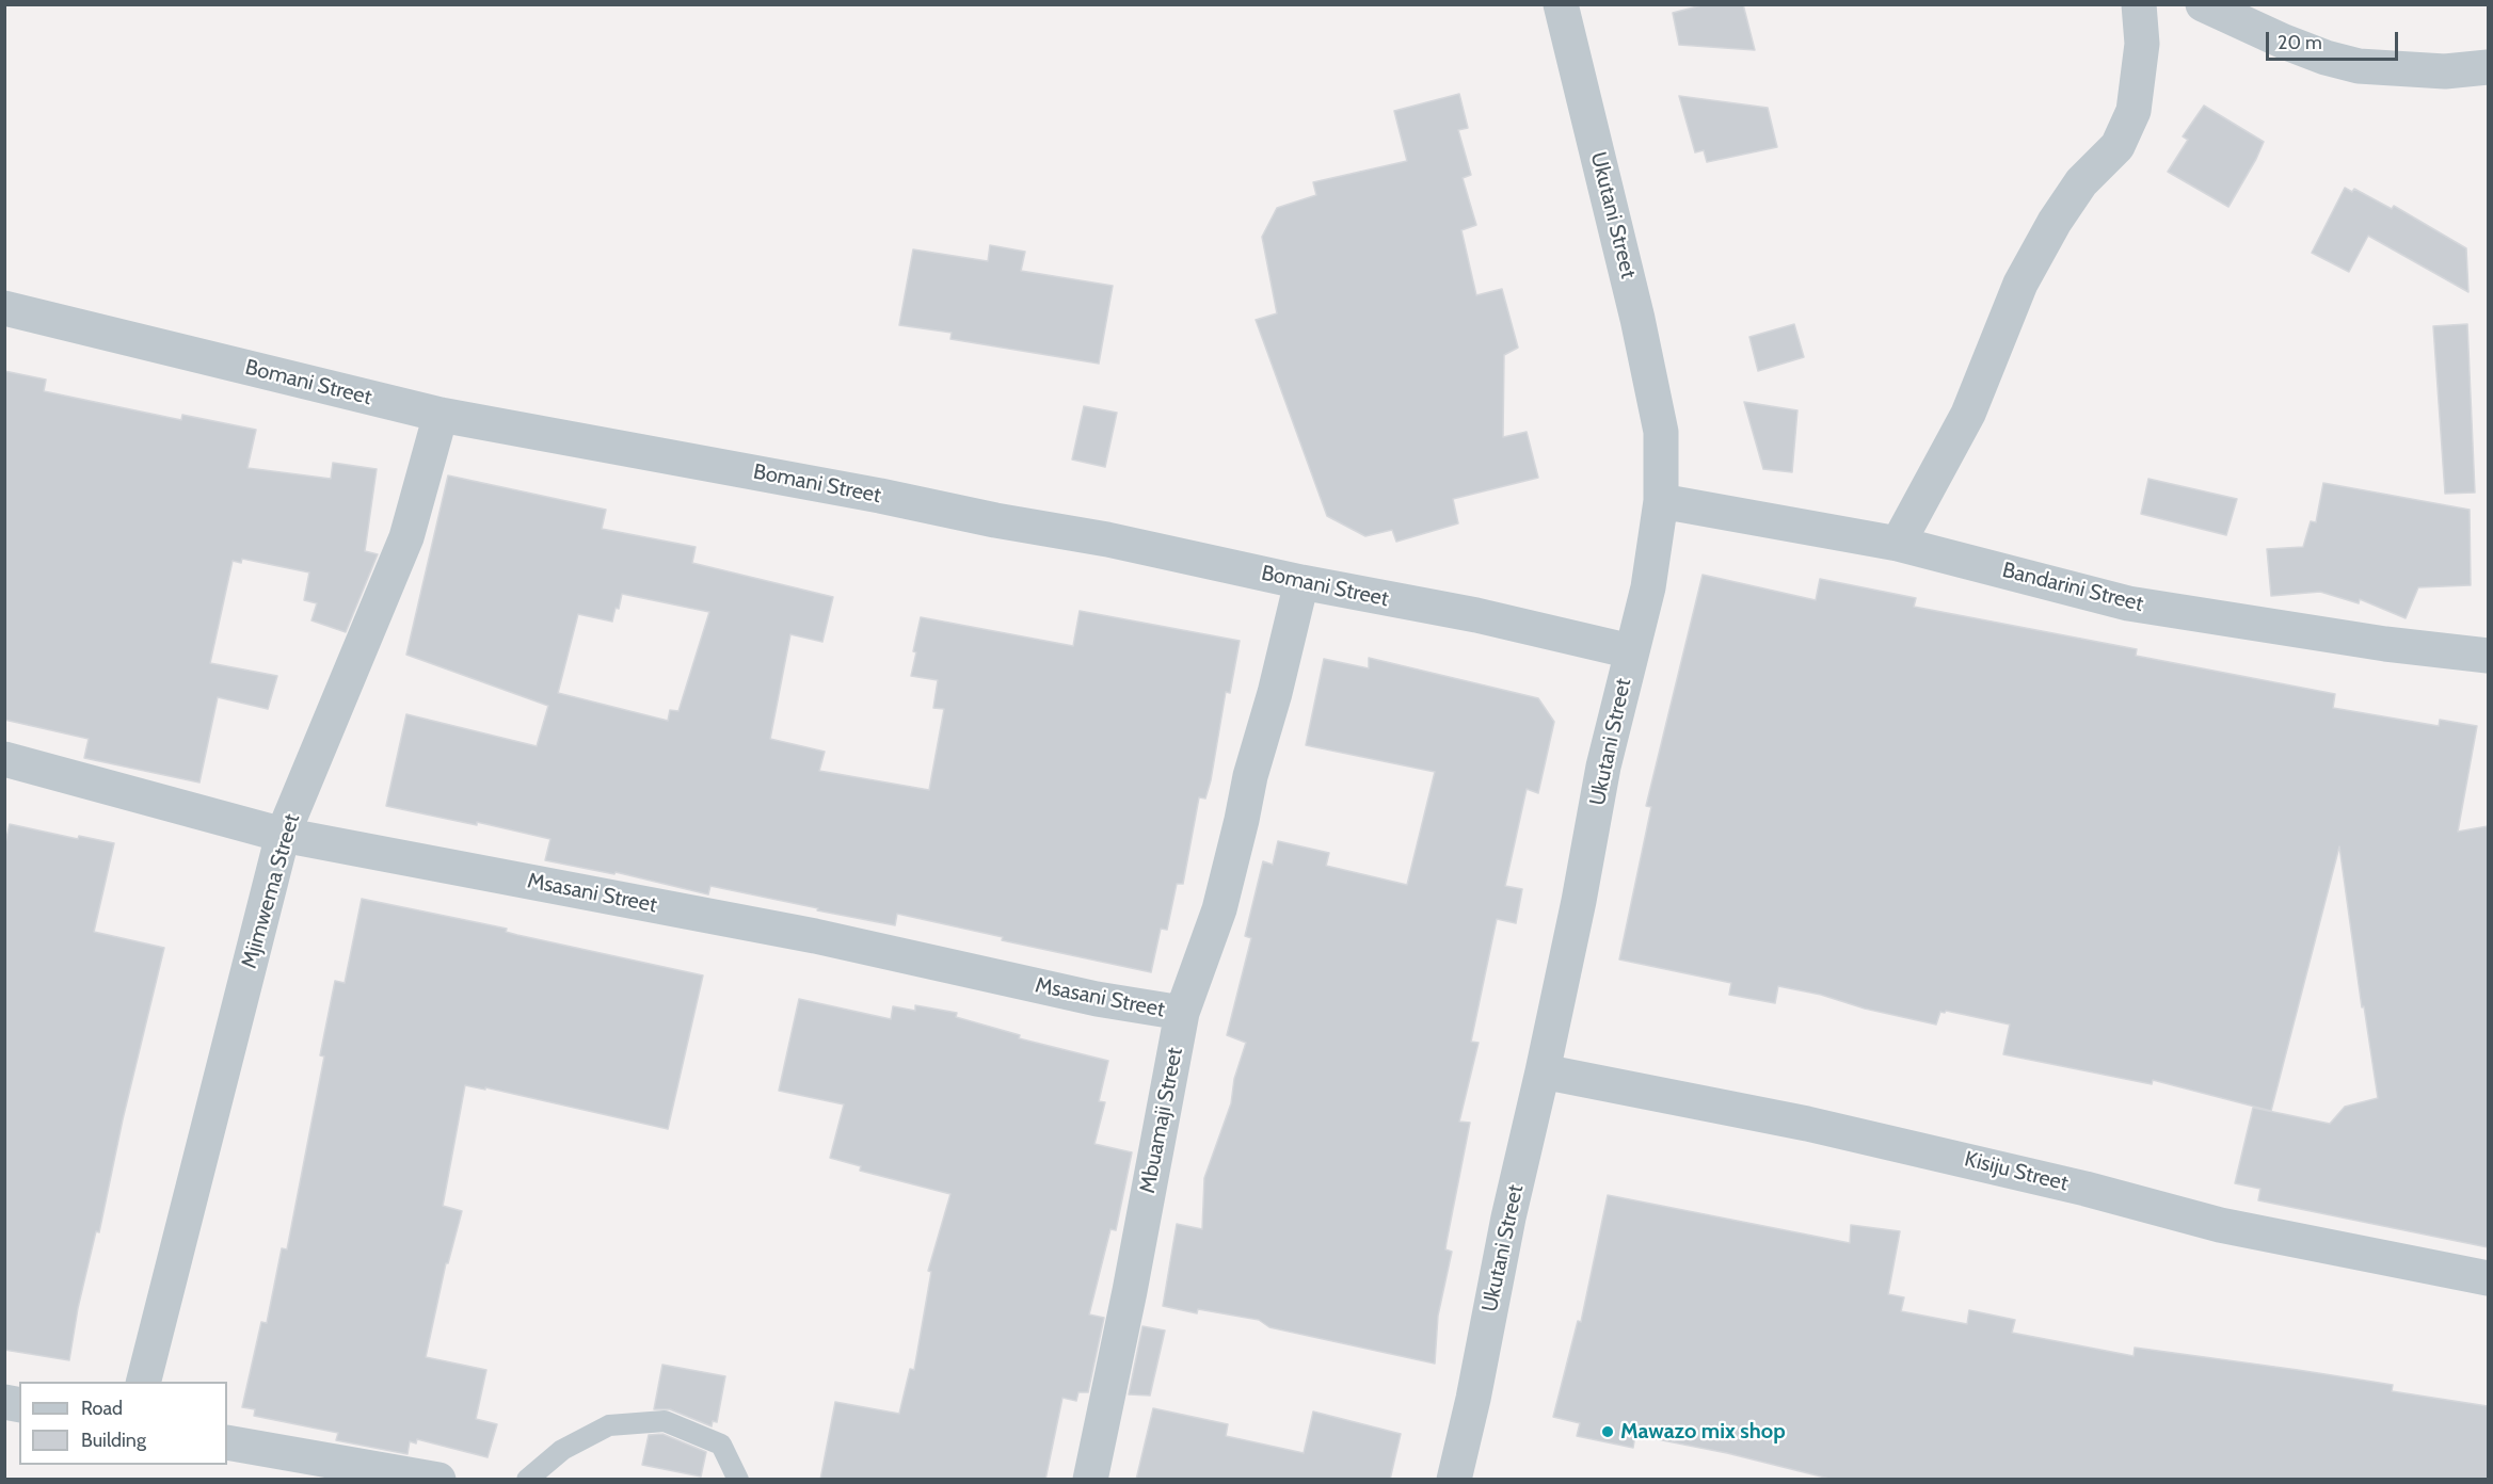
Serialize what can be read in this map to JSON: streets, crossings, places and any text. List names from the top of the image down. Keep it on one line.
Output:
{"streets":{"street":["Ukutani Street","Bomani Street","Bandarini Street","Mjimwema Street","Msasani Street","Mbuamaji Street","Kisiju Street"]},"crossings":[["Ukutani Street","Bomani Street"],["Ukutani Street","Bandarini Street"],["Ukutani Street","Kisiju Street"],["Bomani Street","Mjimwema Street"],["Bomani Street","Mbuamaji Street"],["Mjimwema Street","Msasani Street"],["Msasani Street","Mbuamaji Street"]],"places":["Mawazo mix shop"],"legend":["Road","Building"],"scale_bar":"20 m"}
